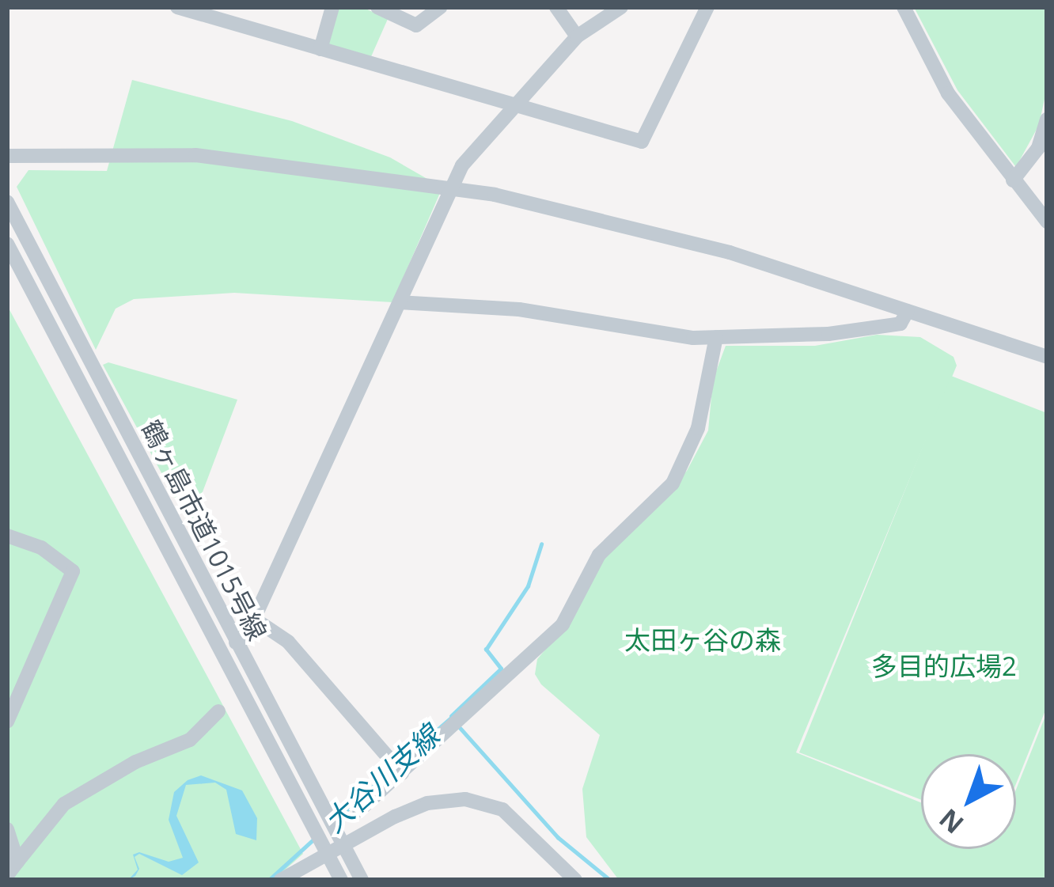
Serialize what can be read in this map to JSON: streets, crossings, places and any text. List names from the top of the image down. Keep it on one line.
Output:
{"streets":{"street":["鶴ヶ島市道1015号線"]},"water":["大谷川支線"],"parks":["太田ヶ谷の森","多目的広場2"],"north":"bottom left"}
